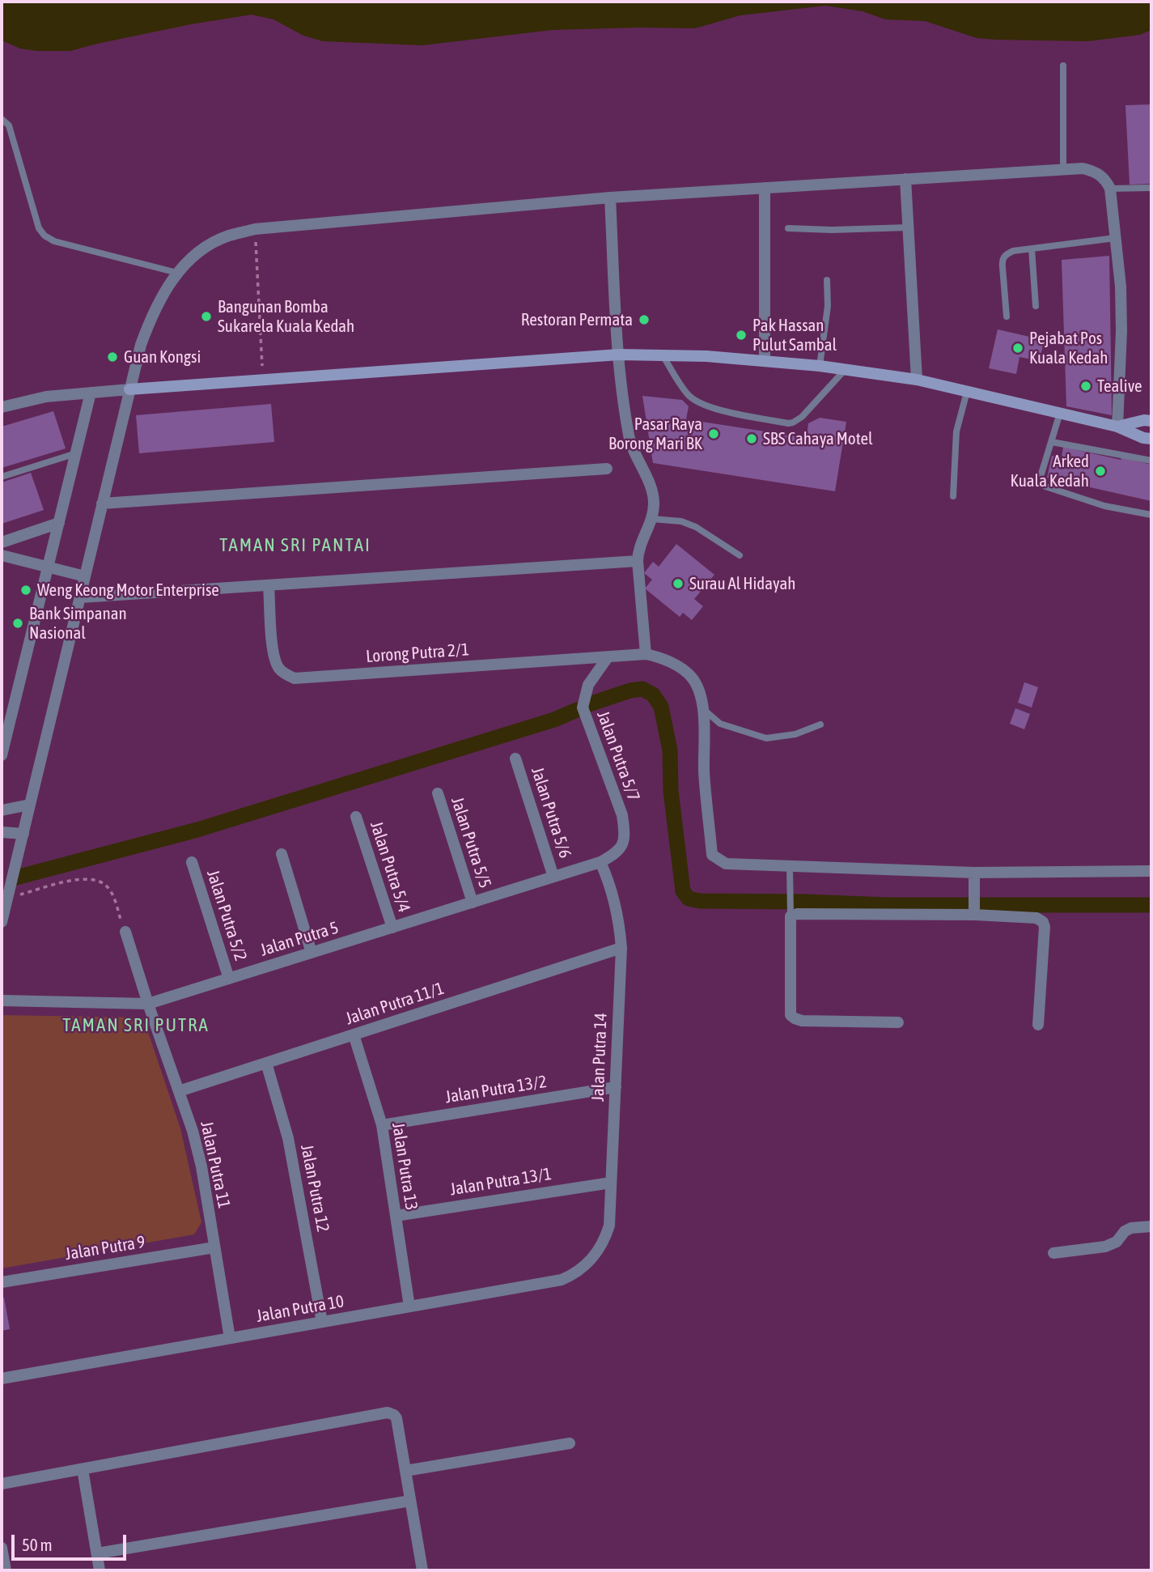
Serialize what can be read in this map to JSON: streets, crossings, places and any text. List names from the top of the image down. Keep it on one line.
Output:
{"streets":{"street":["Lorong Putra 2/1","Jalan Putra 5/7","Jalan Putra 5/6","Jalan Putra 5/5","Jalan Putra 5/4","Jalan Putra 5/2","Jalan Putra 5","Jalan Putra 11/1","Jalan Putra 14","Jalan Putra 13/2","Jalan Putra 11","Jalan Putra 13","Jalan Putra 13/1","Jalan Putra 12","Jalan Putra 9","Jalan Putra 10"]},"crossings":[["Lorong Putra 2/1","Jalan Putra 5/7"],["Jalan Putra 5/7","Jalan Putra 5"],["Jalan Putra 5/7","Jalan Putra 14"],["Jalan Putra 5/6","Jalan Putra 5"],["Jalan Putra 5/5","Jalan Putra 5"],["Jalan Putra 5/4","Jalan Putra 5"],["Jalan Putra 5/2","Jalan Putra 5"],["Jalan Putra 5","Jalan Putra 14"],["Jalan Putra 5","Jalan Putra 11"],["Jalan Putra 11/1","Jalan Putra 14"],["Jalan Putra 11/1","Jalan Putra 11"],["Jalan Putra 11/1","Jalan Putra 13"],["Jalan Putra 11/1","Jalan Putra 12"],["Jalan Putra 14","Jalan Putra 13/2"],["Jalan Putra 14","Jalan Putra 13/1"],["Jalan Putra 14","Jalan Putra 10"],["Jalan Putra 13/2","Jalan Putra 13"],["Jalan Putra 11","Jalan Putra 9"],["Jalan Putra 11","Jalan Putra 10"],["Jalan Putra 13","Jalan Putra 13/1"],["Jalan Putra 13","Jalan Putra 10"],["Jalan Putra 12","Jalan Putra 10"]],"districts":["TAMAN SRI PANTAI","TAMAN SRI PUTRA"],"places":["Bangunan Bomba Sukarela Kuala Kedah","Restoran Permata","Pak Hassan Pulut Sambal","Pejabat Pos Kuala Kedah","Guan Kongsi","Tealive","Pasar Raya Borong Mari BK","SBS Cahaya Motel","Arked Kuala Kedah","Surau Al Hidayah","Weng Keong Motor Enterprise","Bank Simpanan Nasional"],"scale_bar":"50 m"}
